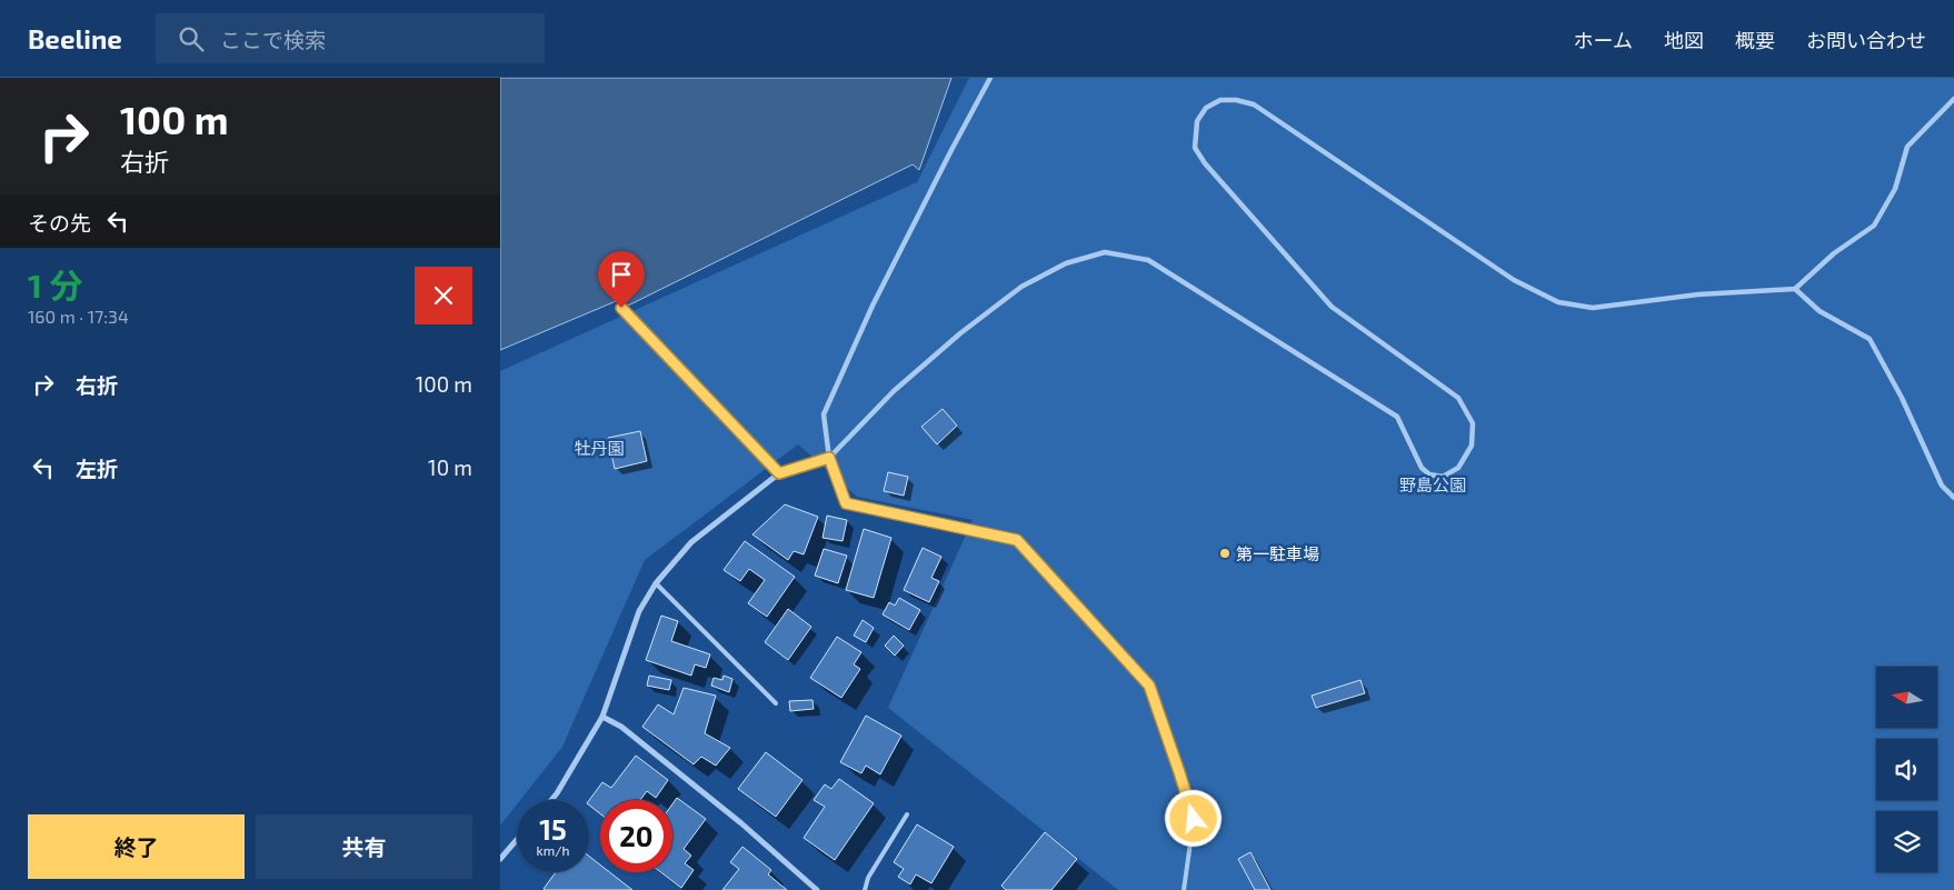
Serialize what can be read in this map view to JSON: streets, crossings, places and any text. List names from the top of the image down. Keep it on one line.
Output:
{"parks":["牡丹園","野島公園"],"places":["第一駐車場"],"north":"left","page":{"header":"Beeline","search":"ここで検索","nav":["ホーム","地図","概要","お問い合わせ"],"turn":["100 m","右折"],"then":"その先","heading":["1 分","160 m · 17:34"],"list":[{"name":"右折","value":"100 m"},{"name":"左折","value":"10 m"}],"speed":"15 km/h","limit":"20","buttons":["終了","共有"]}}
